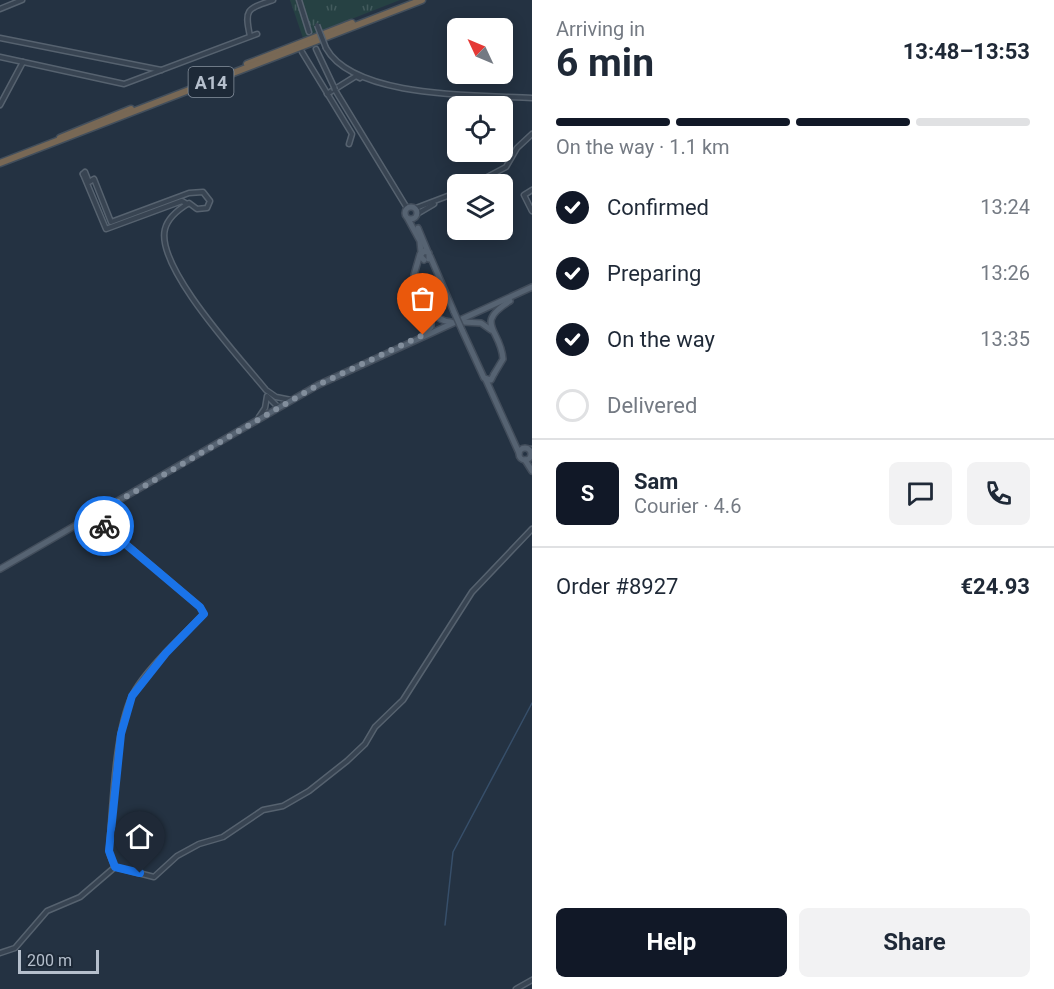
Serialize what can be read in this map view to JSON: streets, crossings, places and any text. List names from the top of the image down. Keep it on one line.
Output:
{"streets":{"highway":["A14"]},"scale_bar":"200 m","north":"top left","page":{"heading":["6 min","Arriving in","13:48–13:53"],"panel":["Sam","Courier · 4.6","Order #8927","€24.93"],"bar":"On the way · 1.1 km","list":[["Confirmed","13:24"],["Preparing","13:26"],["On the way","13:35"],"Delivered"],"round":"S","buttons":["Help","Share"],"scale":"200 m"}}
